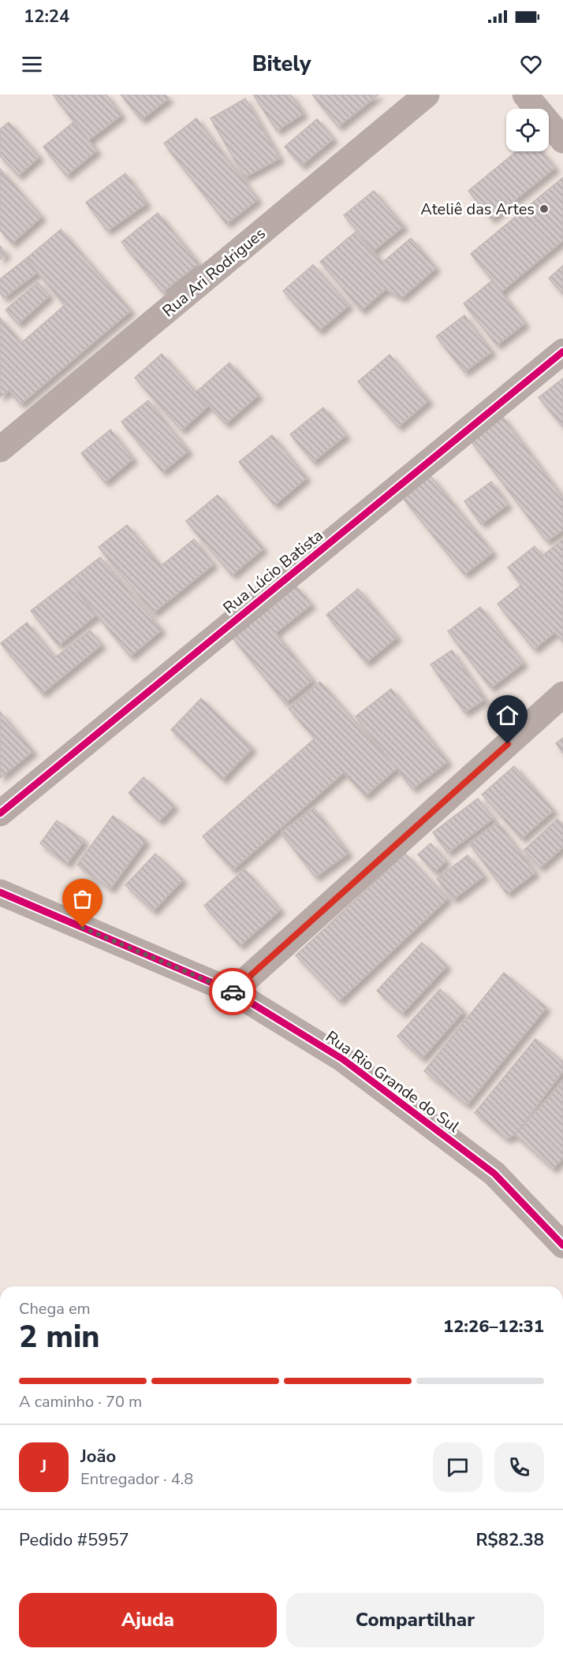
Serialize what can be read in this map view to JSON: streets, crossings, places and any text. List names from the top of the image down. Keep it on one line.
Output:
{"streets":{"street":["Rua Ari Rodrigues","Rua Lúcio Batista","Rua Rio Grande do Sul"]},"places":["Ateliê das Artes"],"page":{"status":"12:24","header":"Bitely","heading":["2 min","Chega em","12:26–12:31"],"panel":["João","Entregador · 4.8","Pedido #5957","R$82.38"],"bar":"A caminho · 70 m","round":"J","buttons":["Ajuda","Compartilhar"]}}
